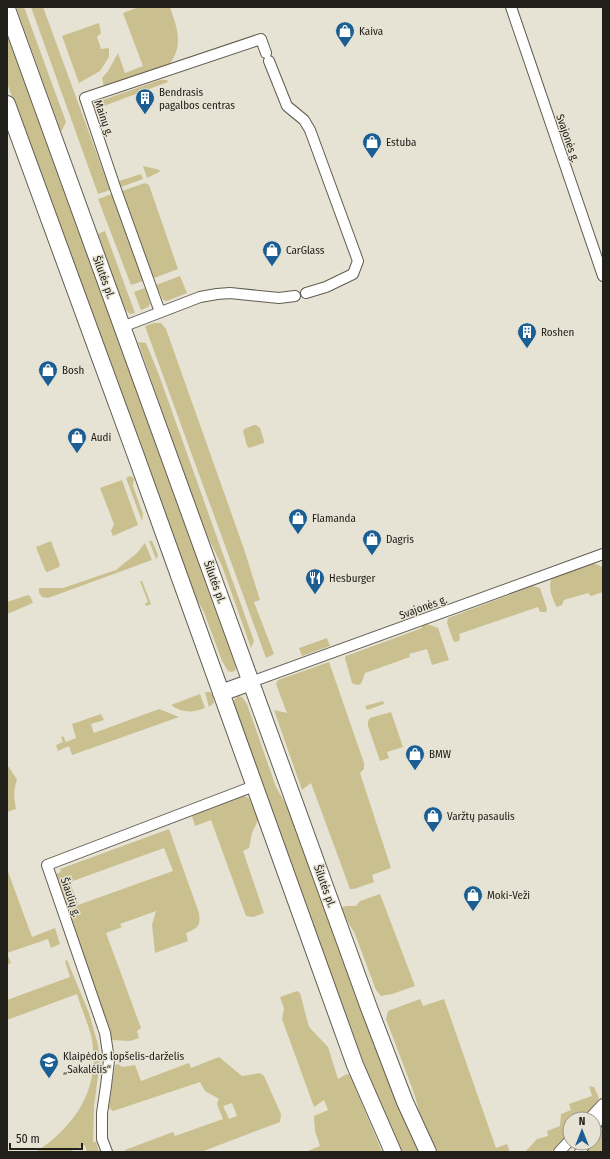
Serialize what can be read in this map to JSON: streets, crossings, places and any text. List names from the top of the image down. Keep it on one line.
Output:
{"streets":{"main road":["Šilutės pl."],"street":["Mainų g.","Svajonės g.","Šiaulių g."]},"crossings":[["Svajonės g.","Šilutės pl."]],"places":{"shop":["Kaiva","Estuba","CarGlass","Bosh","Audi","Flamanda","Dagris","BMW","Varžtų pasaulis","Moki-Veži"],"building":["Bendrasis pagalbos centras","Roshen"],"restaurant":["Hesburger"],"school or university":["Klaipėdos lopšelis-darželis „Sakalėlis“"]},"scale_bar":"50 m","north":"top"}
